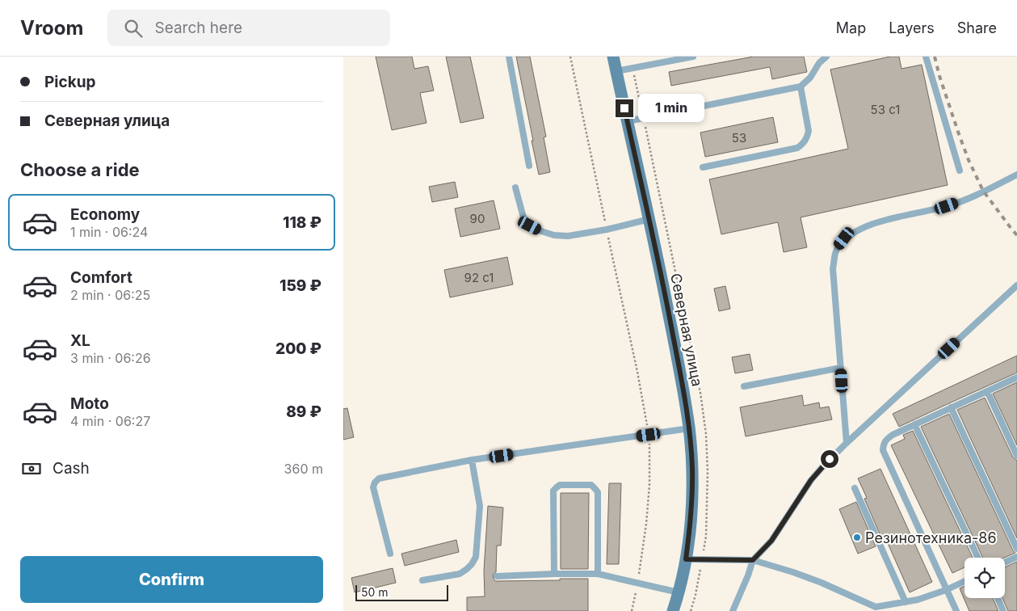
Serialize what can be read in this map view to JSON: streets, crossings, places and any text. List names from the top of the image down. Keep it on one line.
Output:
{"streets":{"main road":["Северная улица"]},"places":["Резинотехника-86"],"house_numbers":["53 с1","53","90","92 с1"],"scale_bar":"50 m","page":{"header":"Vroom","search":"Search here","nav":["Map","Layers","Share"],"banner":["Pickup","Северная улица"],"bubble":"1 min","heading":"Choose a ride","list":[{"name":"Economy","note":"1 min · 06:24","value":"118 ₽"},{"name":"Comfort","note":"2 min · 06:25","value":"159 ₽"},{"name":"XL","note":"3 min · 06:26","value":"200 ₽"},{"name":"Moto","note":"4 min · 06:27","value":"89 ₽"}],"pay":["Cash","360 m"],"buttons":"Confirm","scale":"50 m"}}
